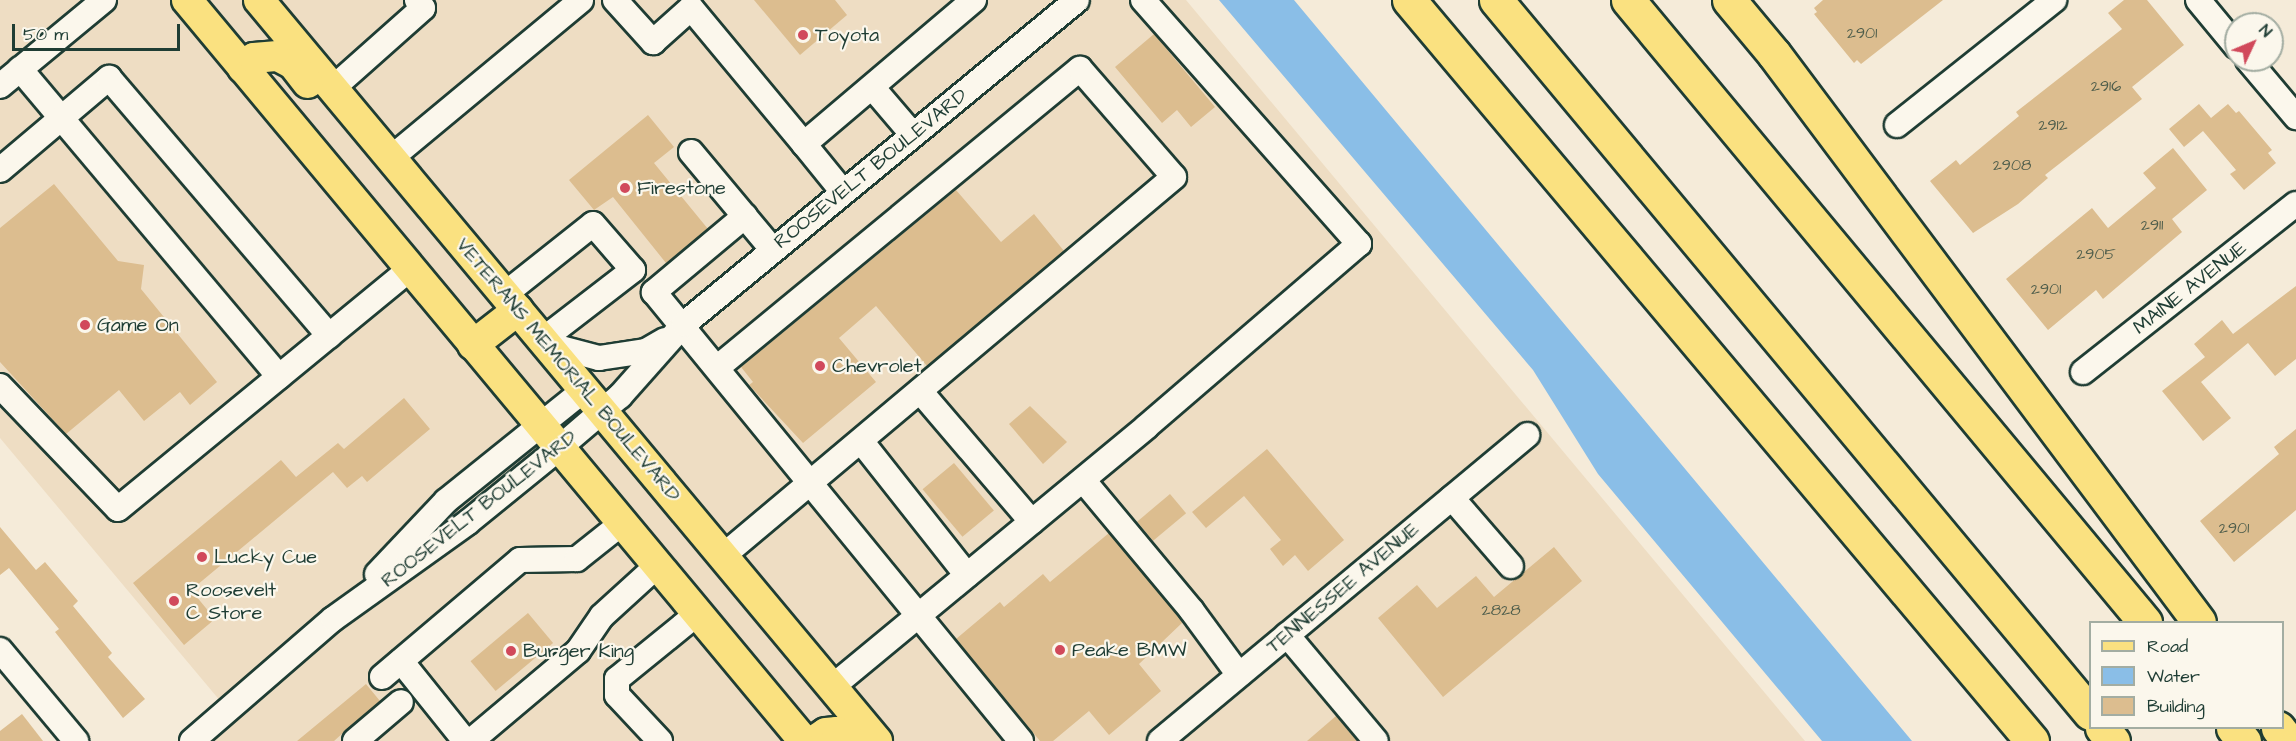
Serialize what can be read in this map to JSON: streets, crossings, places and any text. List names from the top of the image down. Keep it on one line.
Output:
{"streets":{"main road":["VETERANS MEMORIAL BOULEVARD"],"street":["ROOSEVELT BOULEVARD","MAINE AVENUE","TENNESSEE AVENUE"]},"crossings":[["ROOSEVELT BOULEVARD","VETERANS MEMORIAL BOULEVARD"]],"places":["Toyota","Firestone","Game On","Chevrolet","Lucky Cue","Roosevelt C Store","Peake BMW","Burger King"],"house_numbers":["2901","2916","2912","2908","2911","2905","2901","2901","2828"],"legend":["Road","Water","Building"],"scale_bar":"50 m","north":"top right"}
